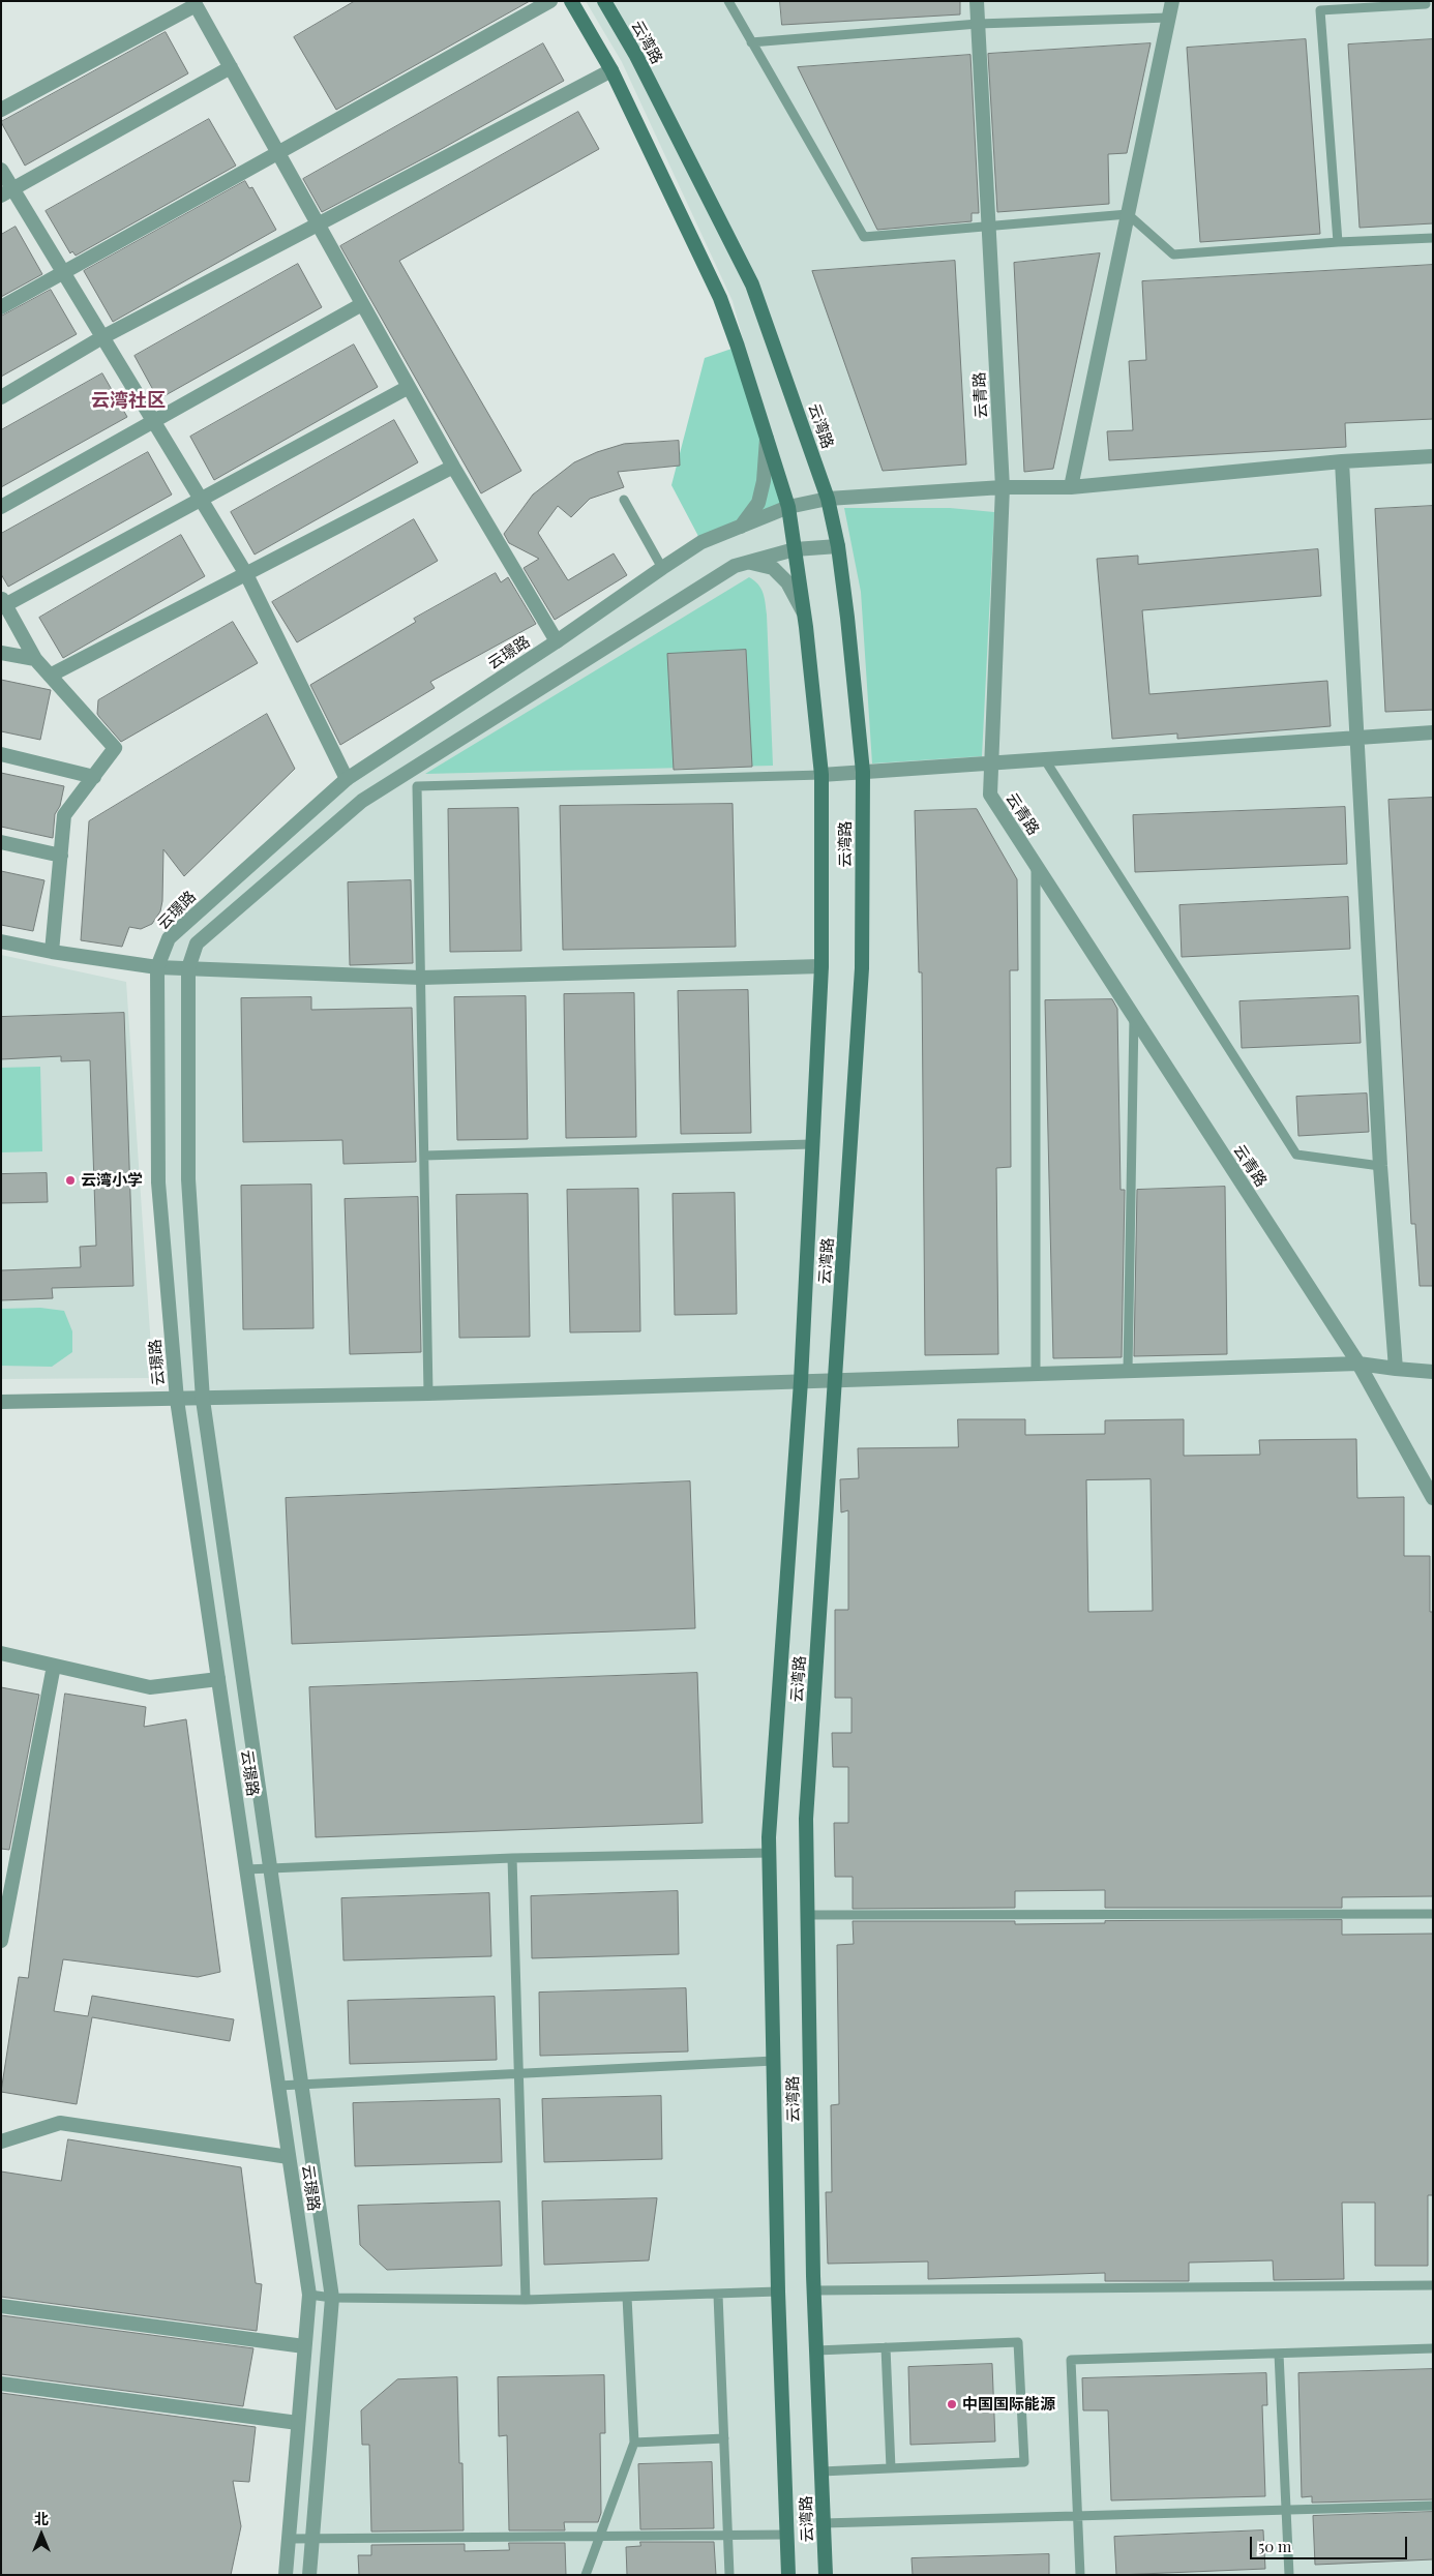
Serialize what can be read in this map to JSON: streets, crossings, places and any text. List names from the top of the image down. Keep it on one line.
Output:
{"streets":{"main road":["云湾路"],"street":["云青路","云璟路"]},"crossings":[["云湾路","云璟路"],["云青路","云璟路"]],"districts":["云湾社区"],"places":["云湾小学","中国国际能源"],"scale_bar":"50 m","north":"top"}
